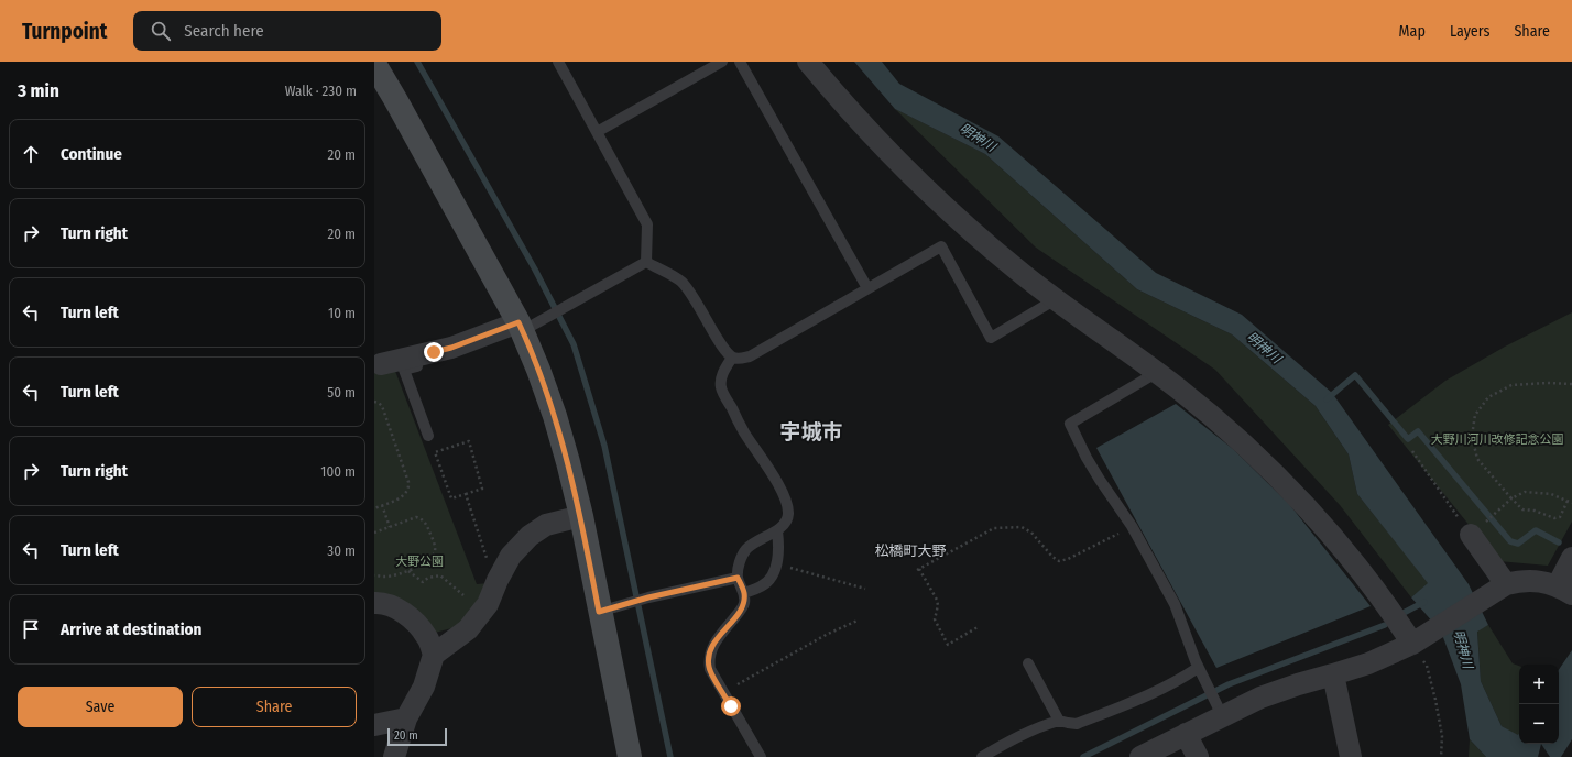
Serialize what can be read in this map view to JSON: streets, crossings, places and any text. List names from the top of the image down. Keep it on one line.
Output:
{"districts":["宇城市","松橋町大野"],"water":["明神川"],"parks":["大野川河川改修記念公園","大野公園"],"scale_bar":"20 m","page":{"header":"Turnpoint","search":"Search here","nav":["Map","Layers","Share"],"heading":["3 min","Walk · 230 m"],"list":[["Continue","20 m"],["Turn right","20 m"],["Turn left","10 m"],["Turn left","50 m"],["Turn right","100 m"],["Turn left","30 m"],"Arrive at destination"],"map_buttons":["+","−"],"buttons":["Save","Share"],"scale":"20 m"}}
